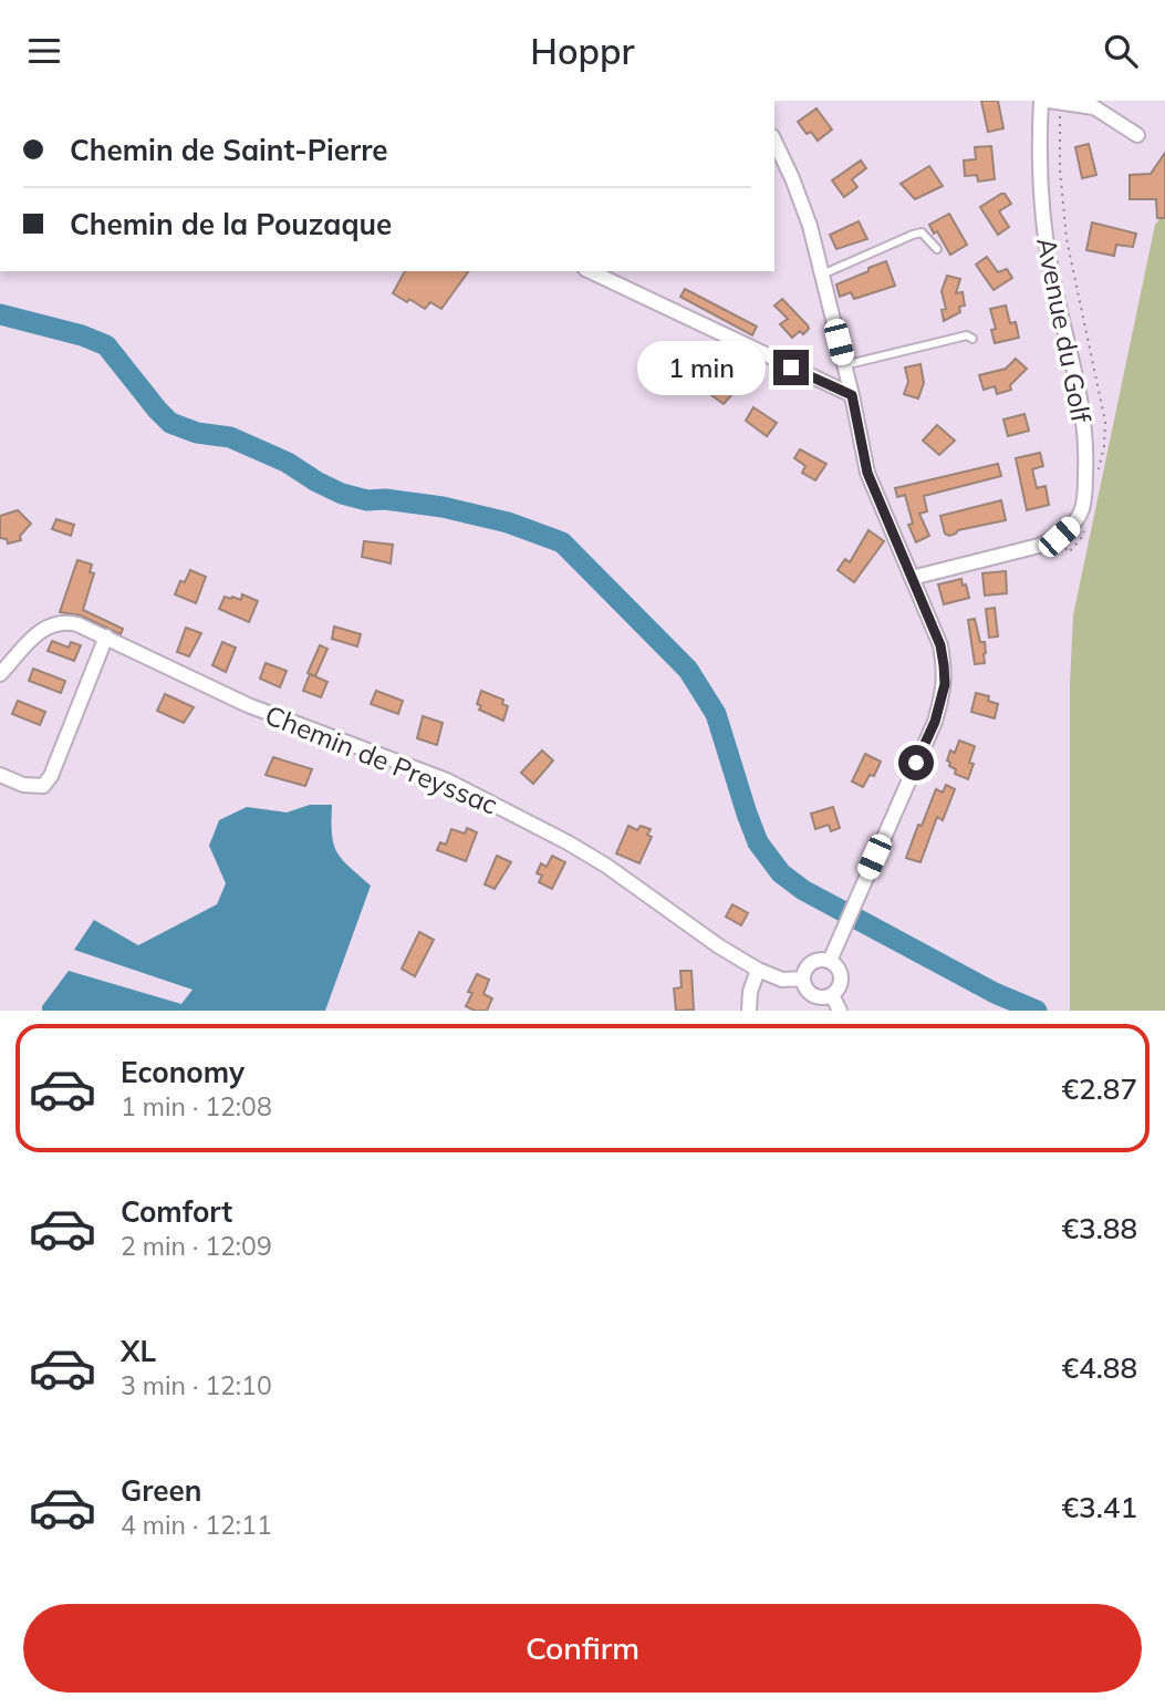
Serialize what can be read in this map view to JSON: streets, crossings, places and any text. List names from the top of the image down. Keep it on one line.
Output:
{"streets":{"street":["Avenue du Golf","Chemin de Preyssac"]},"page":{"header":"Hoppr","banner":["Chemin de Saint-Pierre","Chemin de la Pouzaque"],"bubble":"1 min","list":[{"name":"Economy","note":"1 min · 12:08","value":"€2.87"},{"name":"Comfort","note":"2 min · 12:09","value":"€3.88"},{"name":"XL","note":"3 min · 12:10","value":"€4.88"},{"name":"Green","note":"4 min · 12:11","value":"€3.41"}],"buttons":"Confirm"}}
